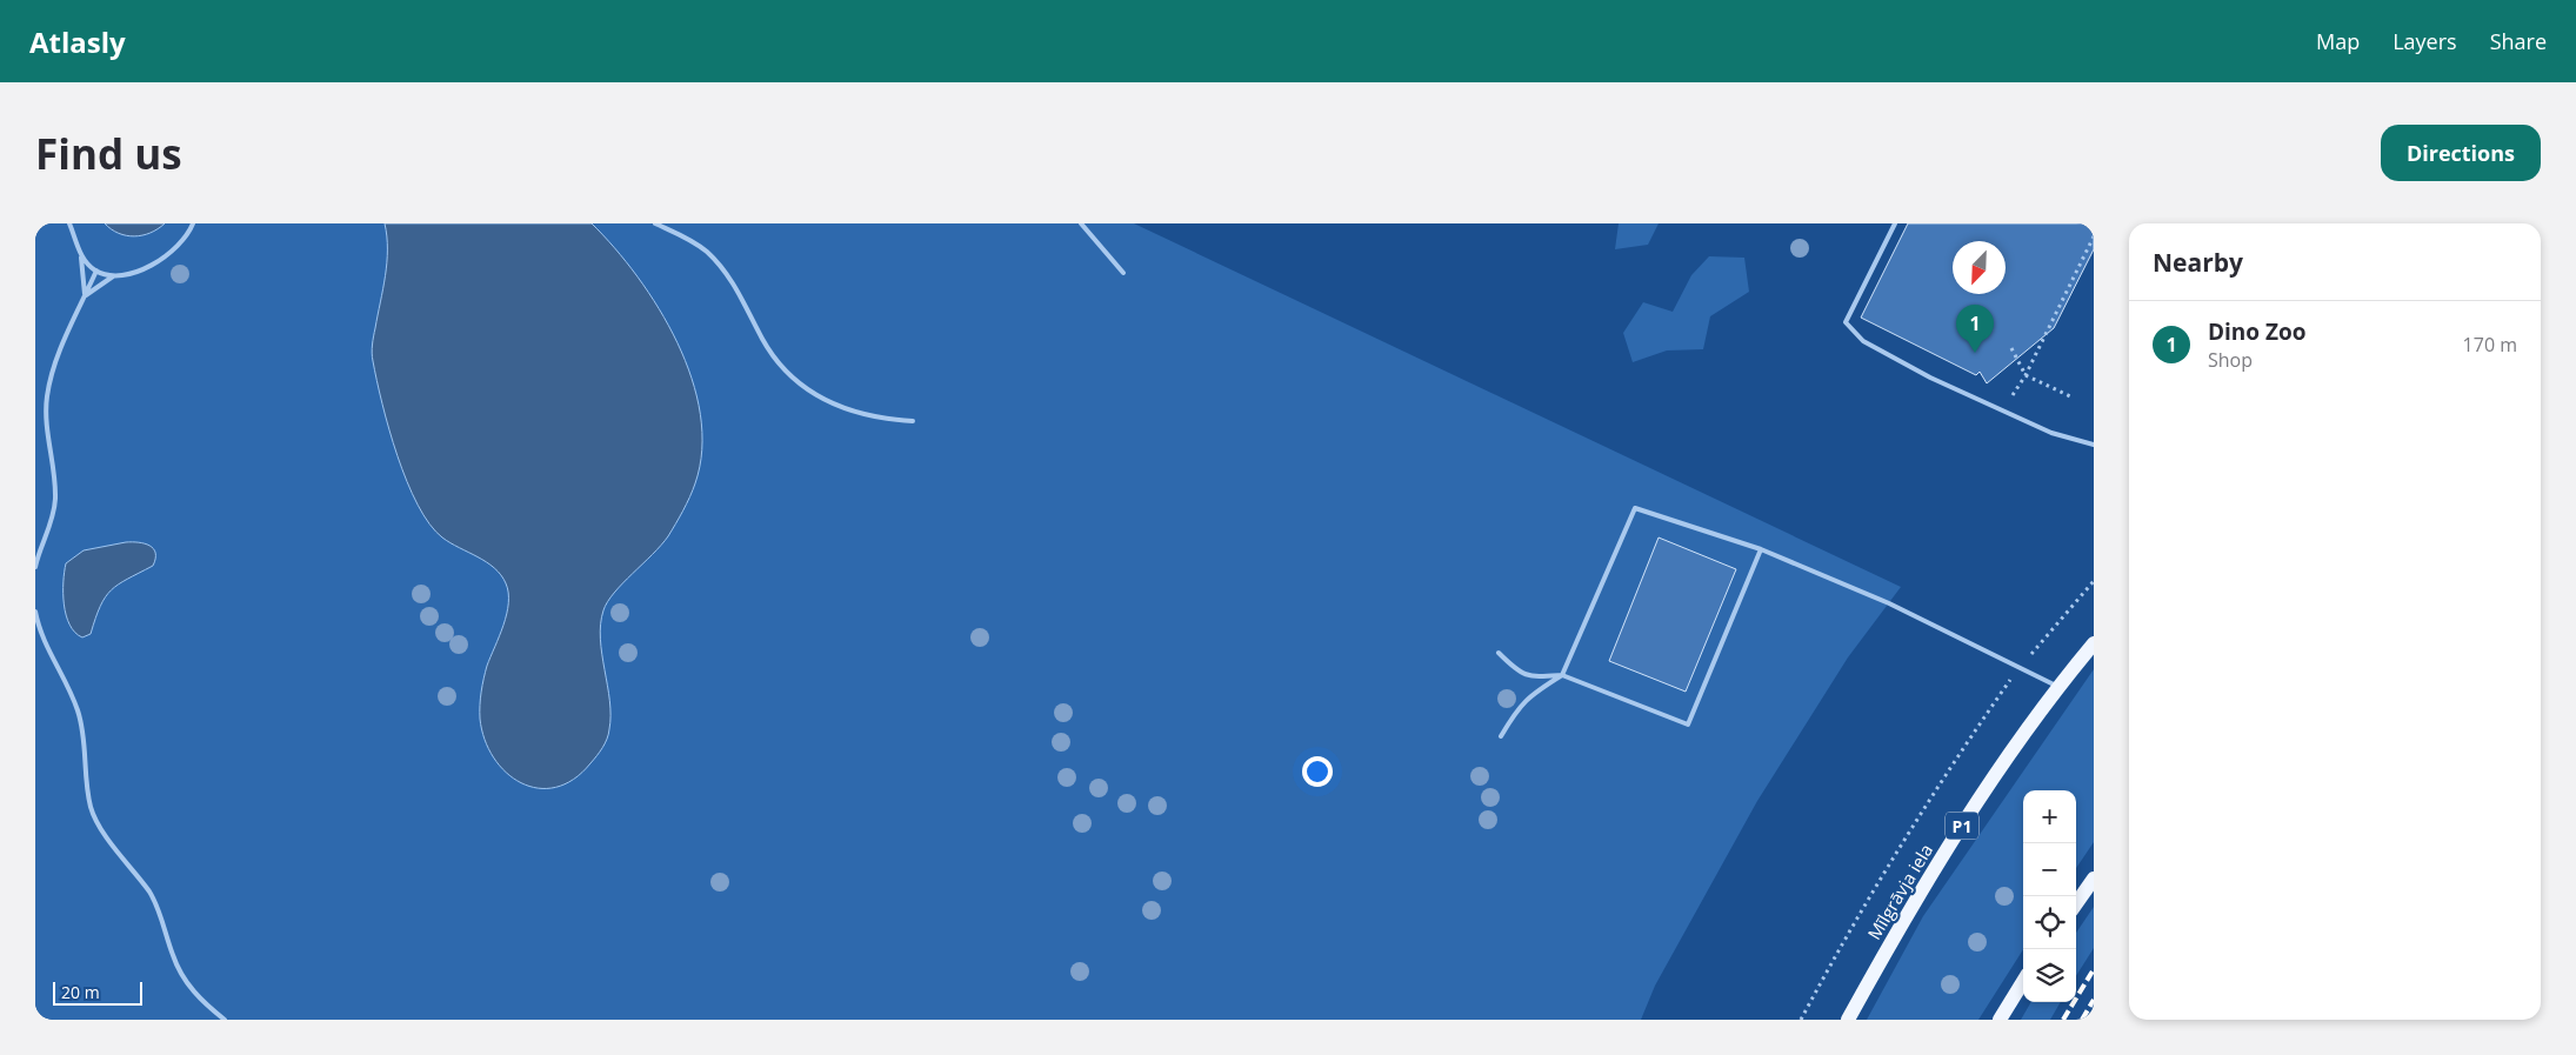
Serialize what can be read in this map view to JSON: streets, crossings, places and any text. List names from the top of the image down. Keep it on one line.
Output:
{"streets":{"main road":["P1","Mīlgrāvja iela"]},"scale_bar":"20 m","north":"bottom left","page":{"header":"Atlasly","nav":["Map","Layers","Share"],"buttons":"Directions","title":"Find us","heading":"Nearby","list":[{"mark":"1","name":"Dino Zoo","note":"Shop","value":"170 m"}],"pins":"1","map_buttons":["+","−"],"scale":"20 m"}}
